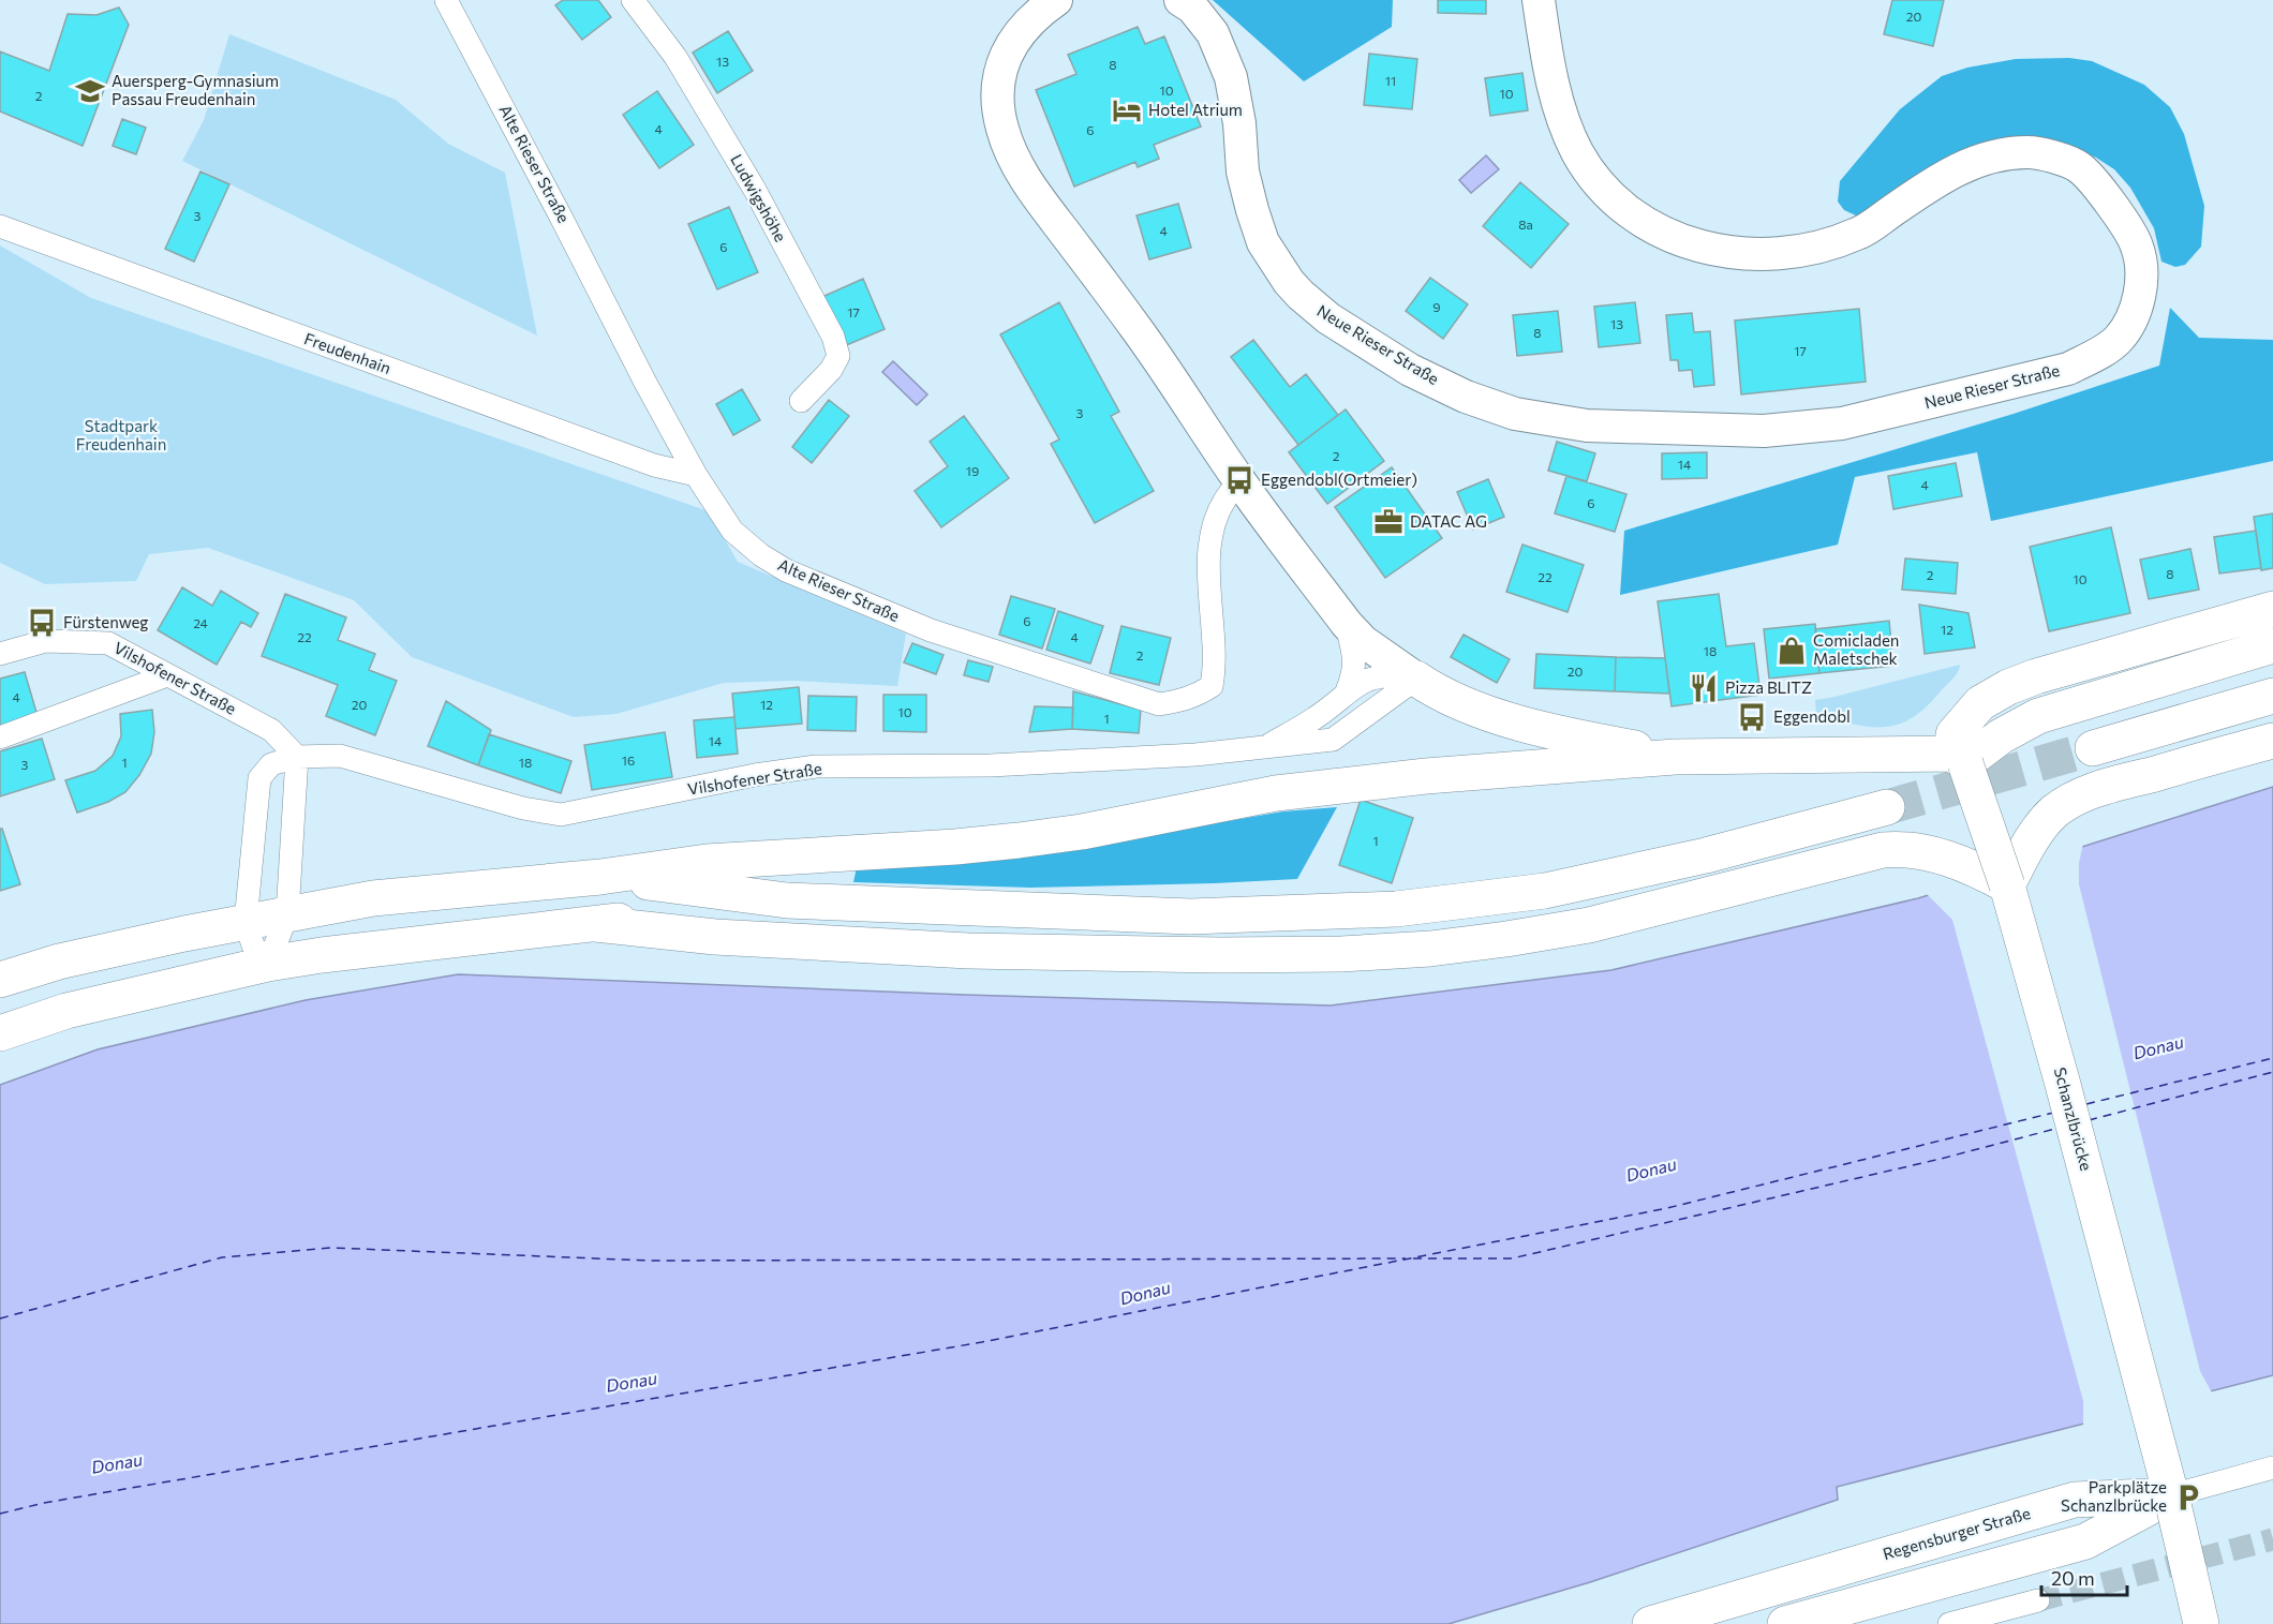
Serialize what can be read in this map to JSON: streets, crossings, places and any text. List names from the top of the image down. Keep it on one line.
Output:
{"streets":{"main road":["Schanzlbrücke","Regensburger Straße"],"street":["Alte Rieser Straße","Ludwigshöhe","Neue Rieser Straße","Freudenhain","Vilshofener Straße"]},"crossings":[["Alte Rieser Straße","Freudenhain"],["Schanzlbrücke","Regensburger Straße"]],"water":["Donau"],"parks":["Stadtpark Freudenhain"],"places":{"school or university":["Auersperg-Gymnasium Passau Freudenhain"],"hotel":["Hotel Atrium"],"bus stop":["Eggendobl(Ortmeier)","Fürstenweg","Eggendobl"],"office":["DATAC AG"],"shop":["Comicladen Maletschek"],"restaurant":["Pizza BLITZ"],"parking":["Parkplätze Schanzlbrücke"]},"house_numbers":["20","13","8","11","10","10","2","4","6","3","8a","4","6","9","17","13","8","17","3","2","14","19","4","6","8","2","22","10","6","24","12","22","4","18","2","20","4","20","12","10","1","14","16","1","18","3","1"],"scale_bar":"20 m"}
